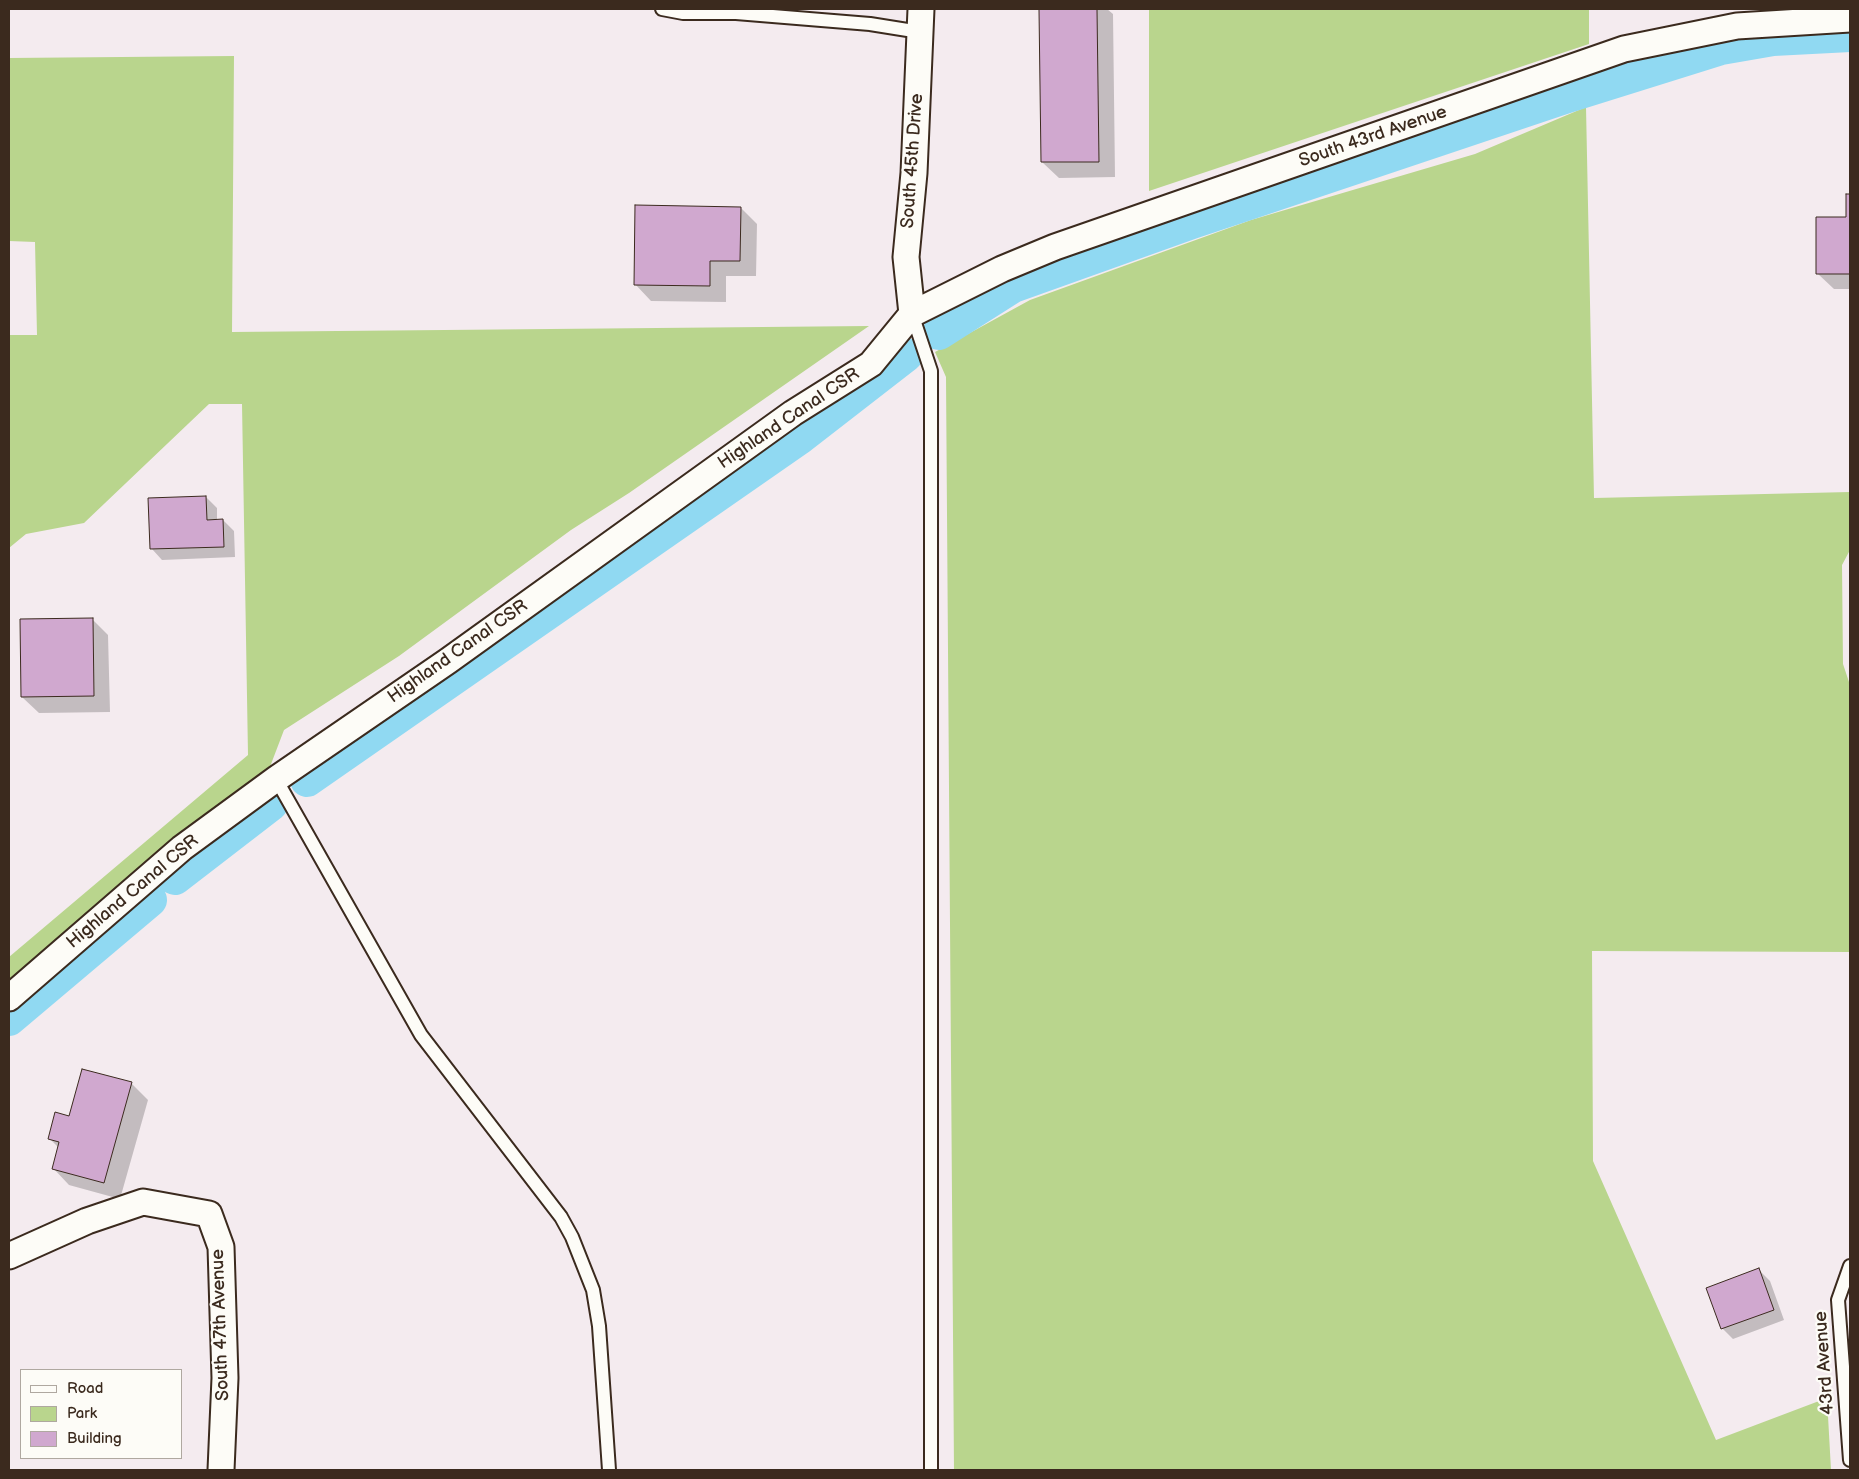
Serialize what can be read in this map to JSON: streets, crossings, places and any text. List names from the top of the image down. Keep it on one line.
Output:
{"streets":{"street":["South 43rd Avenue","South 45th Drive","Highland Canal CSR","South 47th Avenue"],"lane":["43rd Avenue"]},"crossings":[["South 43rd Avenue","South 45th Drive"],["South 43rd Avenue","Highland Canal CSR"],["South 45th Drive","Highland Canal CSR"]],"legend":["Road","Park","Building"]}
